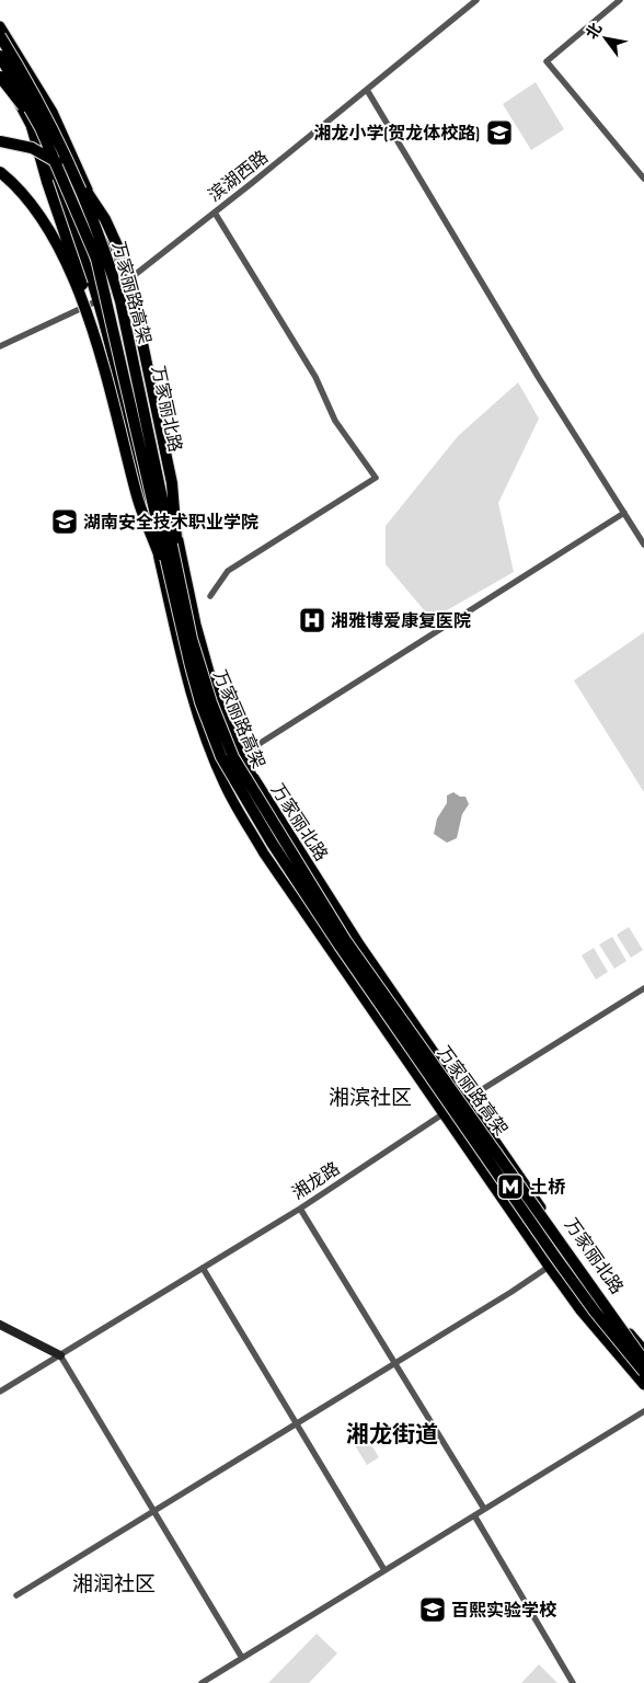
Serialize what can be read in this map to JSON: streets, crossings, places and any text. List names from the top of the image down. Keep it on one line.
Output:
{"streets":{"highway":["万家丽路高架"],"main road":["万家丽北路"],"street":["滨湖西路","湘龙路"]},"crossings":[["滨湖西路","万家丽北路"],["万家丽北路","湘龙路"]],"districts":["湘滨社区","湘龙街道","湘润社区"],"places":{"school or university":["湘龙小学(贺龙体校路)","湖南安全技术职业学院","百熙实验学校"],"hospital":["湘雅博爱康复医院"],"metro station":["土桥"]},"north":"top left"}
